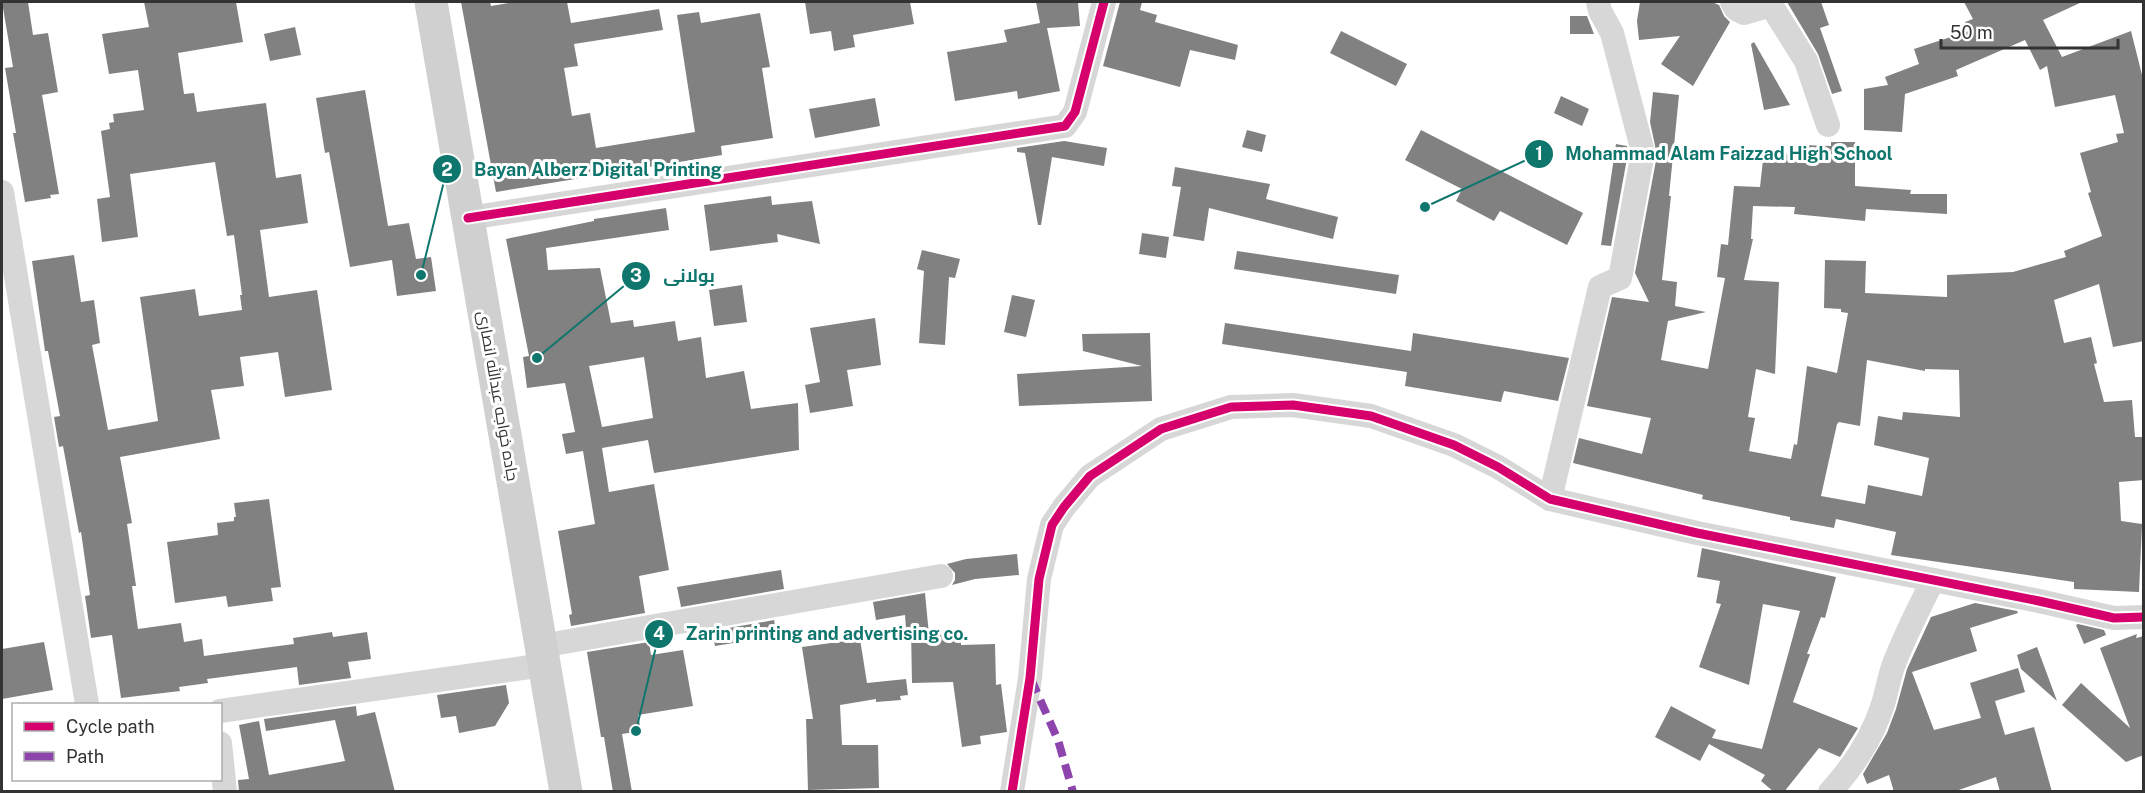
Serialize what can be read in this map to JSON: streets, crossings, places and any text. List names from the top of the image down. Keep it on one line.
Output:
{"streets":{"main road":["جاده خواجه عبدالله انصاری"]},"places":["Mohammad Alam Faizzad High School","Bayan Alberz Digital Printing","بولانی","Zarin printing and advertising co."],"legend":["Cycle path","Path"],"scale_bar":"50 m"}
